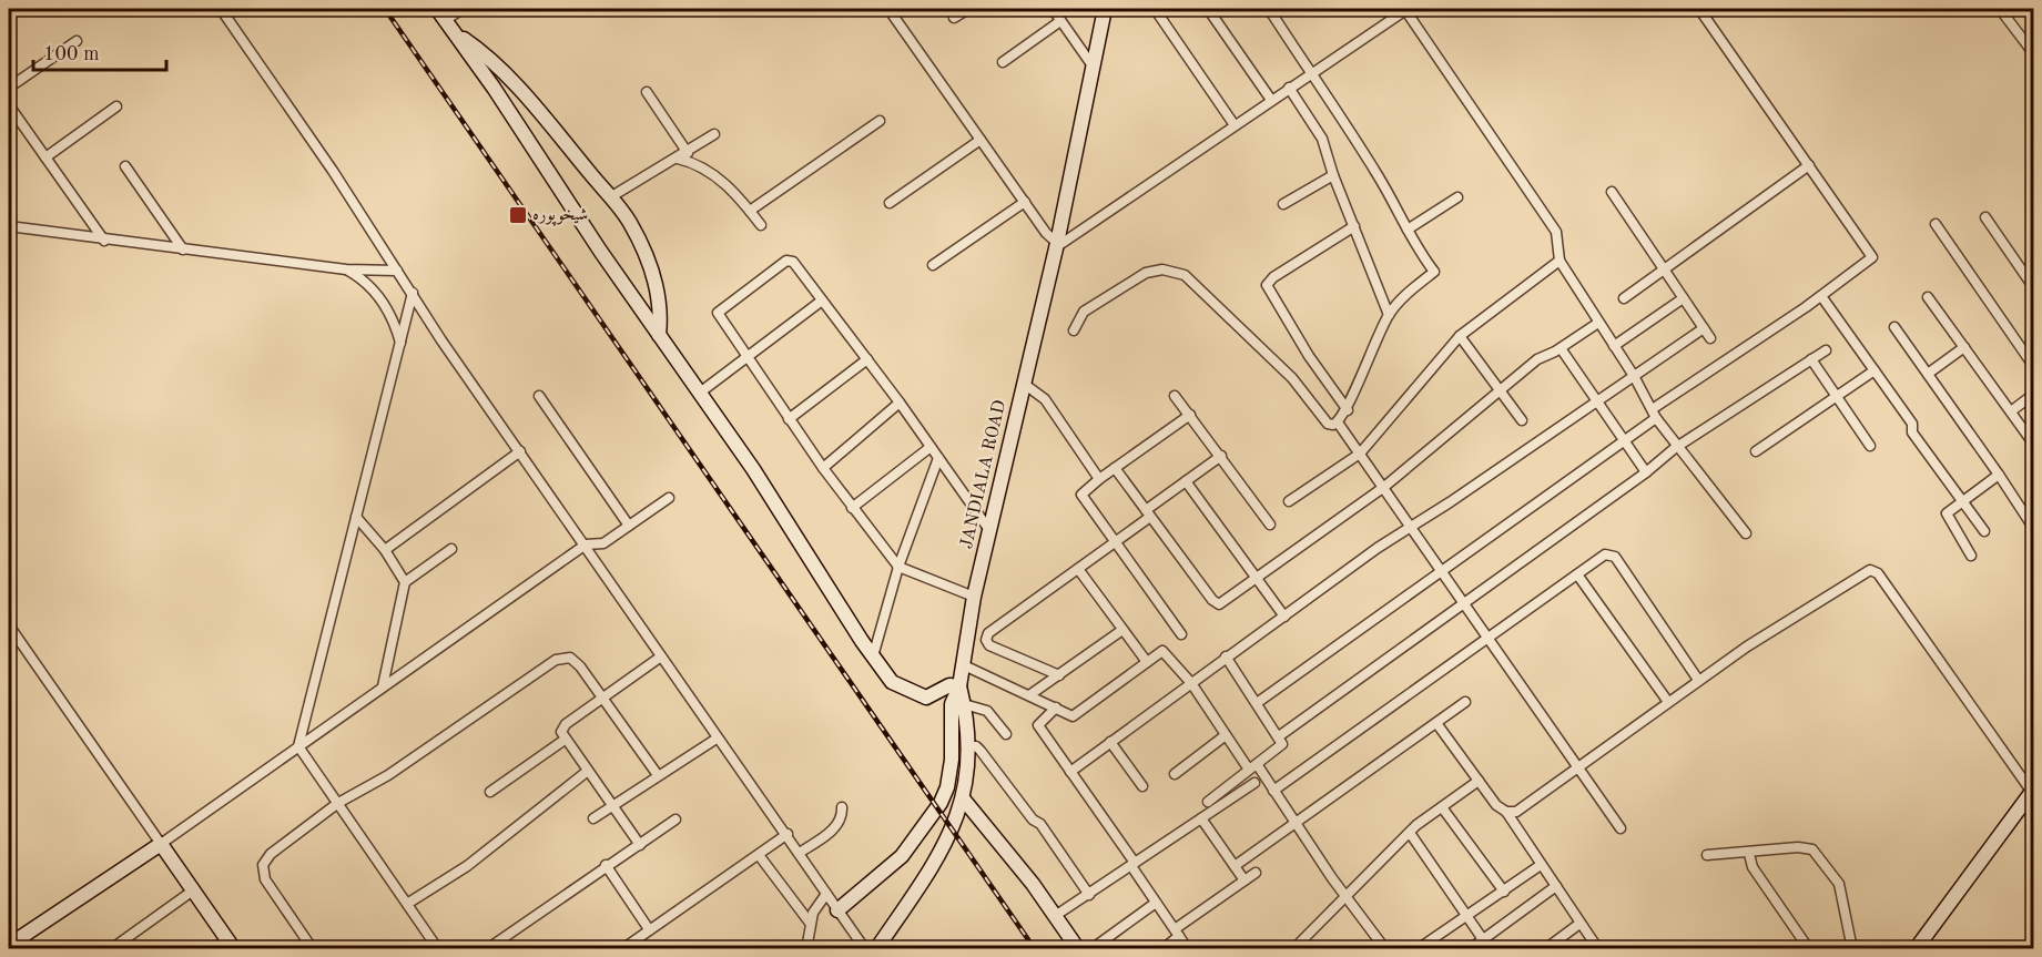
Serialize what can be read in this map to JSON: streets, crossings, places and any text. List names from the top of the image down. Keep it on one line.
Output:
{"streets":{"street":["JANDIALA ROAD"]},"places":{"transit":["شیخوپورہ"]},"scale_bar":"100 m"}
